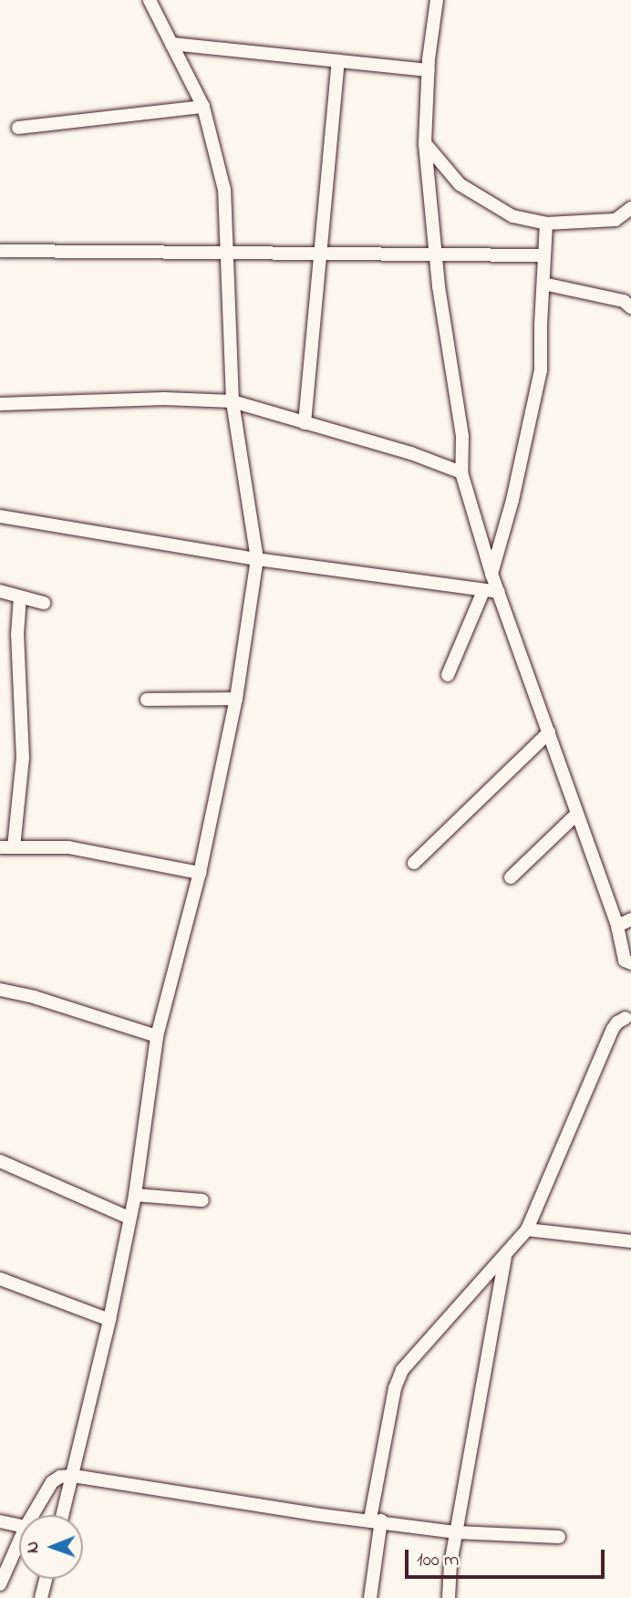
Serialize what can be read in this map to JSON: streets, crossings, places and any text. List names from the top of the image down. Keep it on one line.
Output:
{"scale_bar":"100 m","north":"left"}
